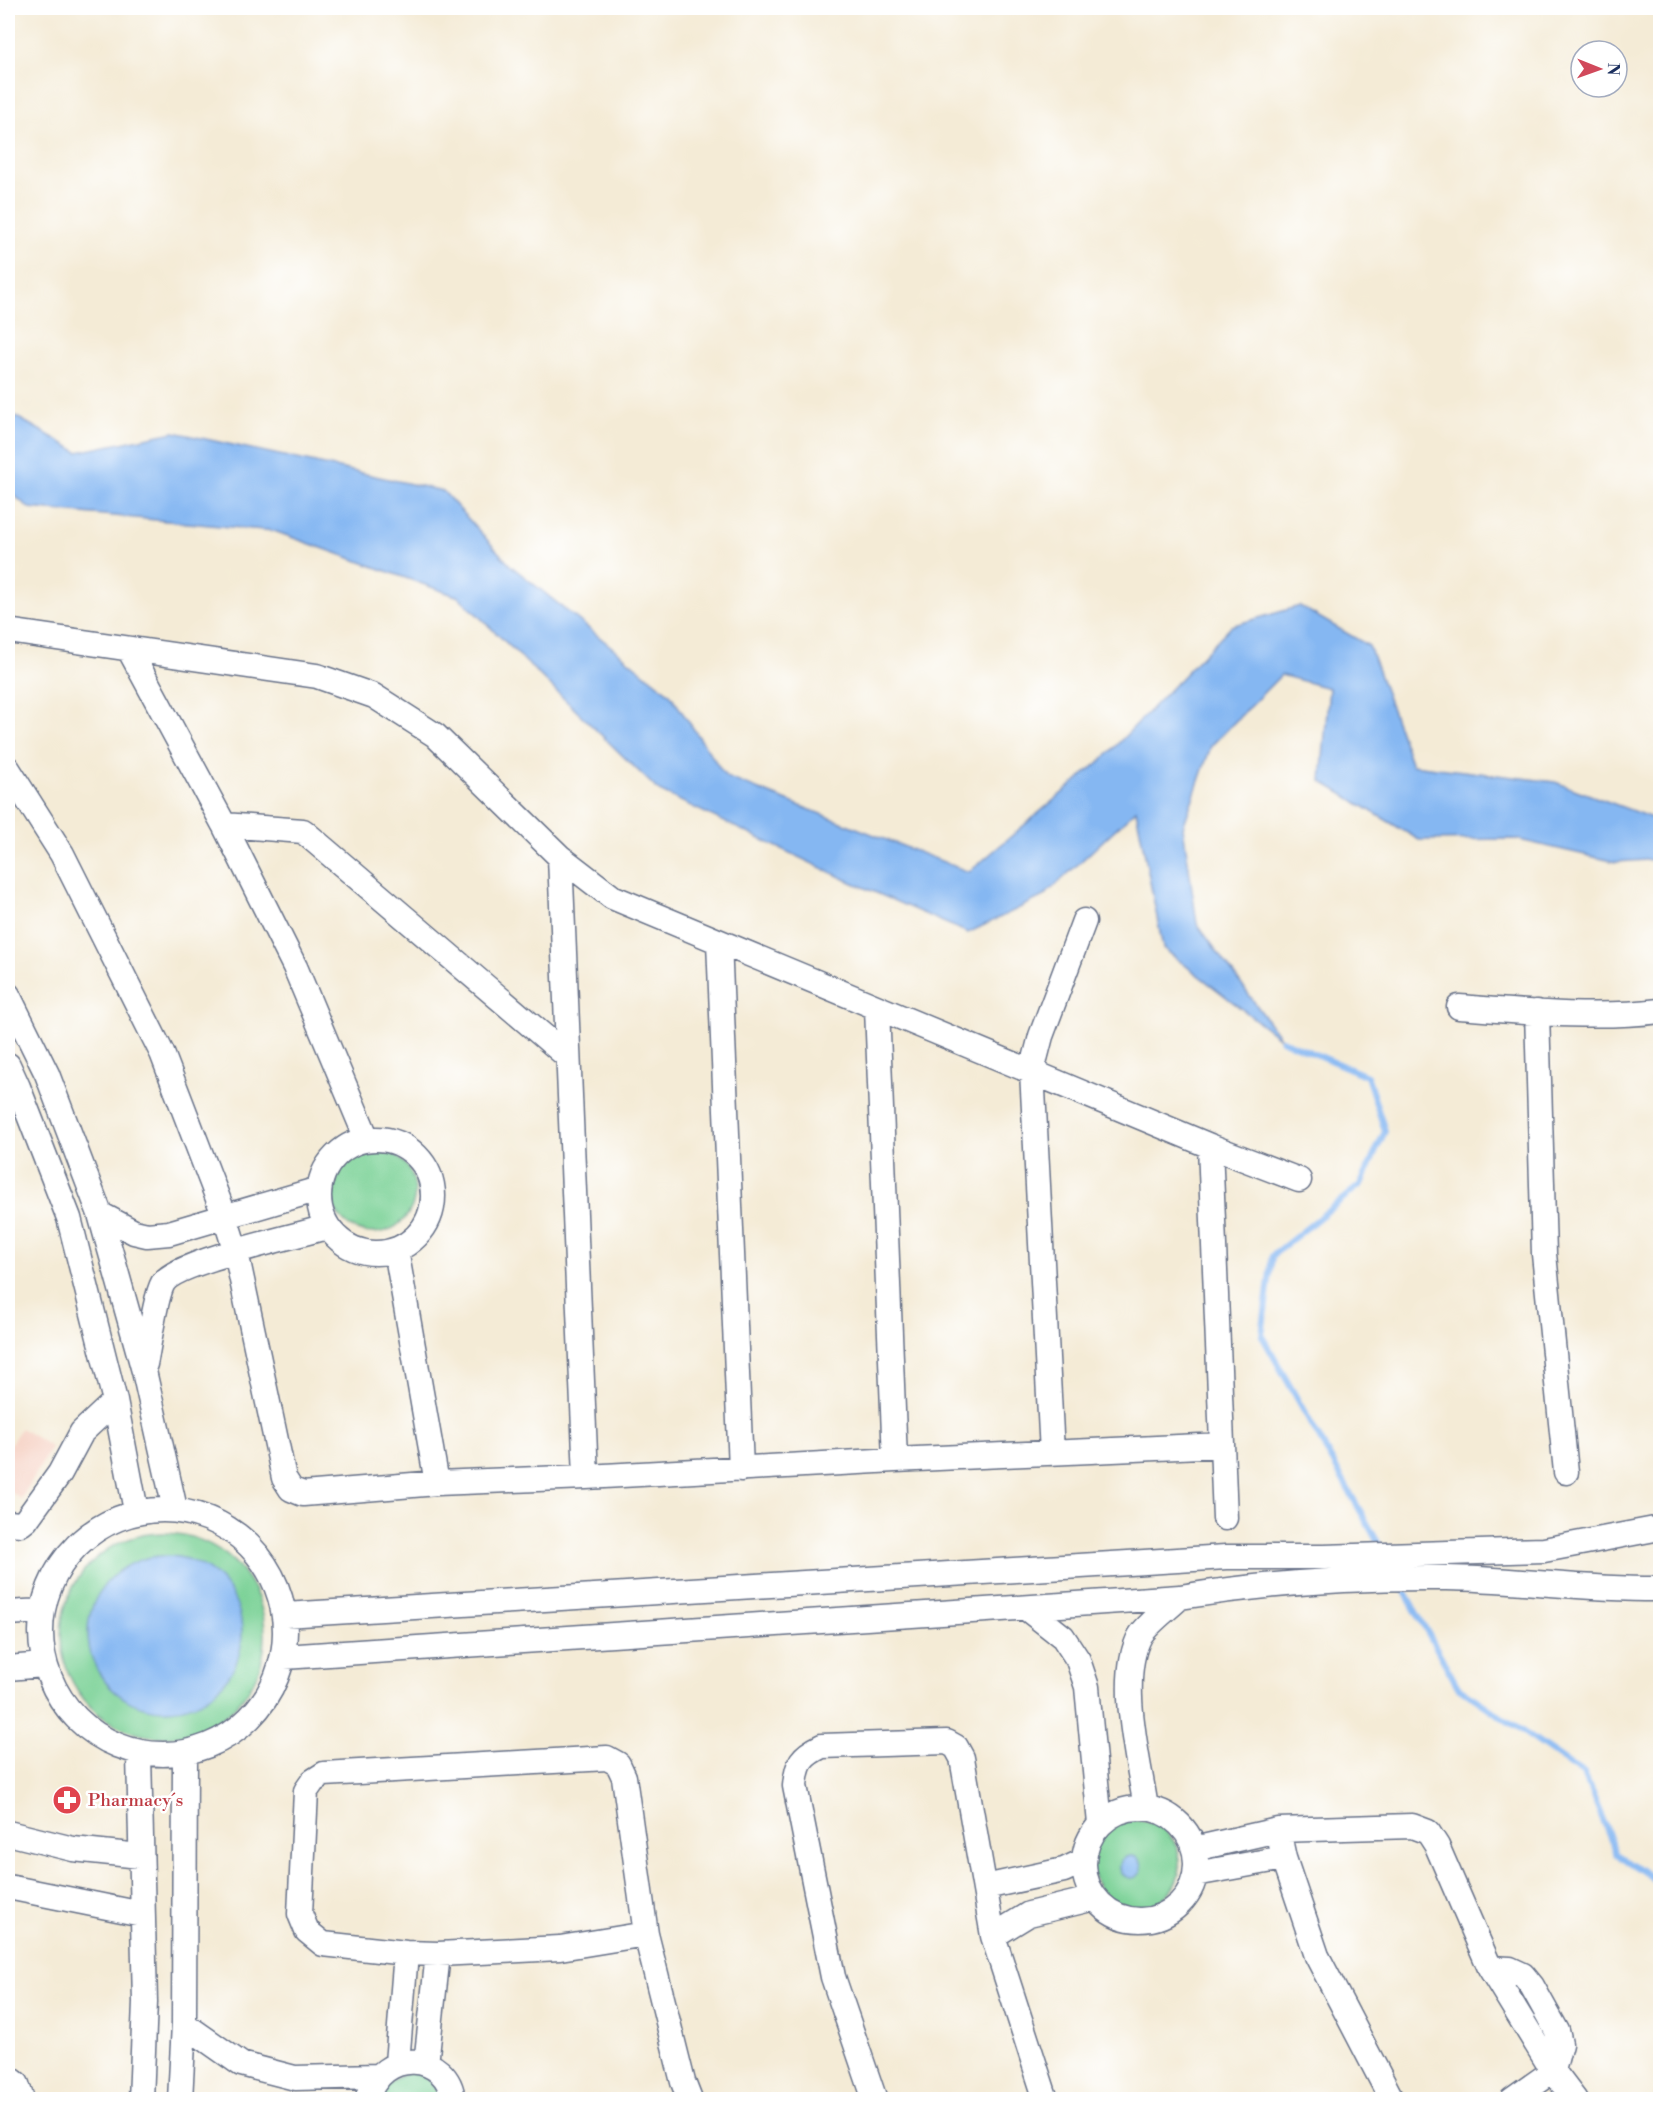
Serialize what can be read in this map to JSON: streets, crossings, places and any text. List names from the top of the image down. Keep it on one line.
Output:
{"places":{"pharmacy":["Pharmacy´s"]},"north":"right"}
